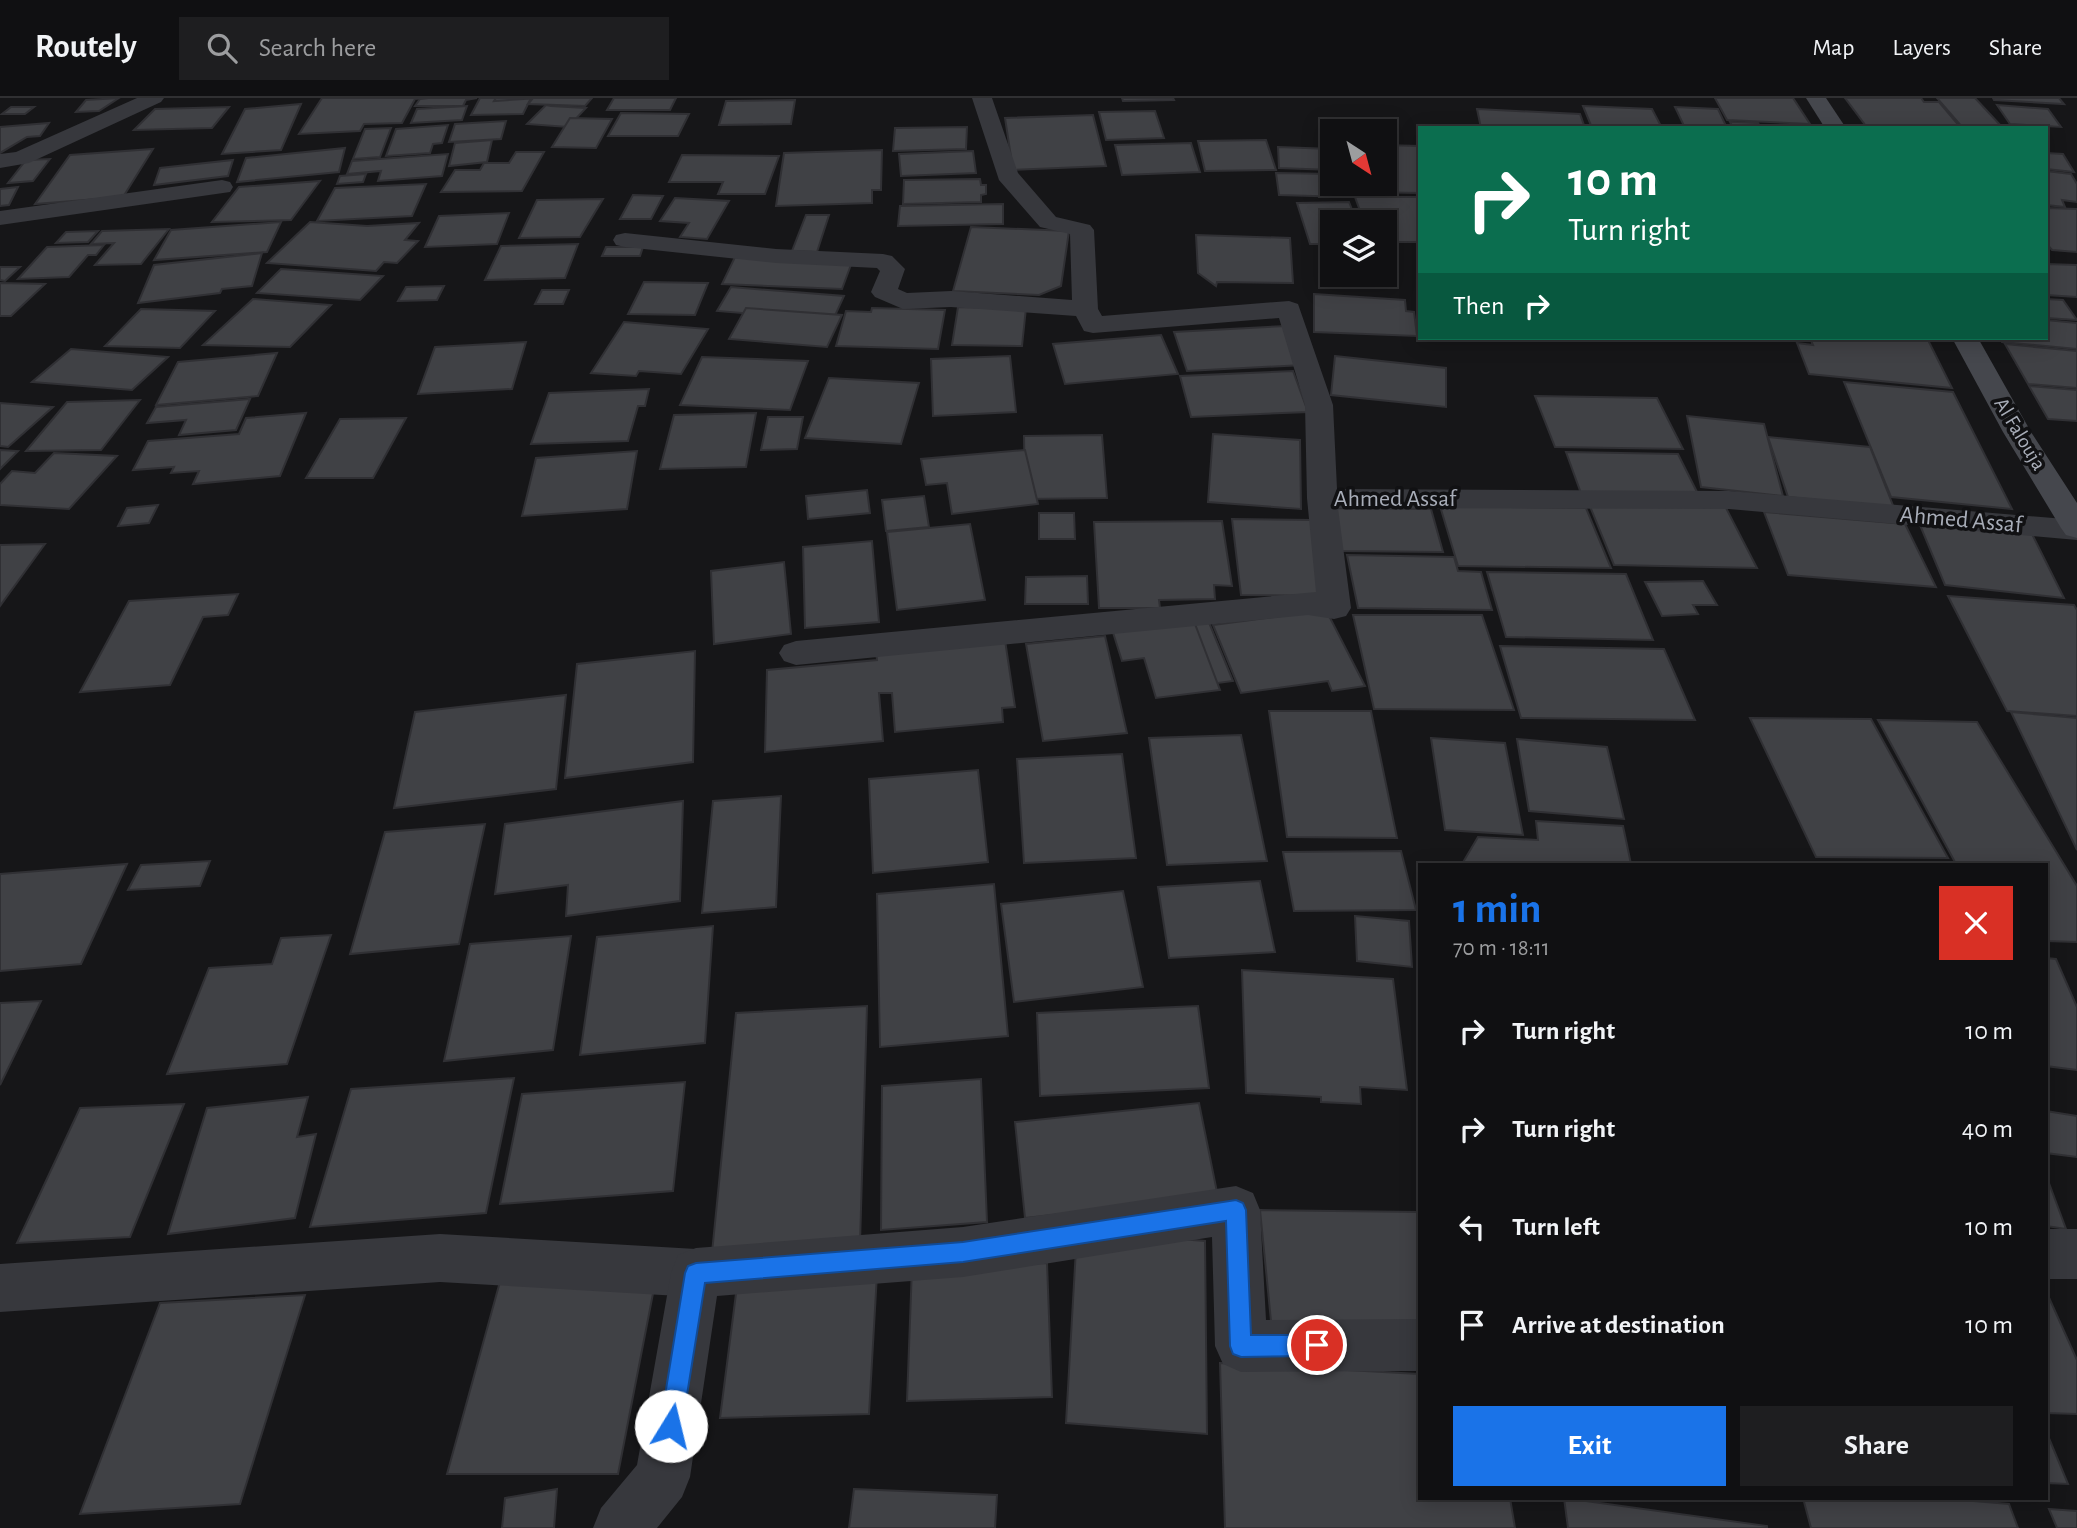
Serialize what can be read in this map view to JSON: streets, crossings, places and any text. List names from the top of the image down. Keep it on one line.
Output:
{"streets":{"main road":["Al Falouja"],"street":["Ahmed Assaf"]},"crossings":[["Al Falouja","Ahmed Assaf"]],"north":"bottom right","page":{"header":"Routely","search":"Search here","nav":["Map","Layers","Share"],"turn":["10 m","Turn right"],"then":"Then","heading":["1 min","70 m · 18:11"],"list":[{"name":"Turn right","value":"10 m"},{"name":"Turn right","value":"40 m"},{"name":"Turn left","value":"10 m"},{"name":"Arrive at destination","value":"10 m"}],"buttons":["Exit","Share"]}}
